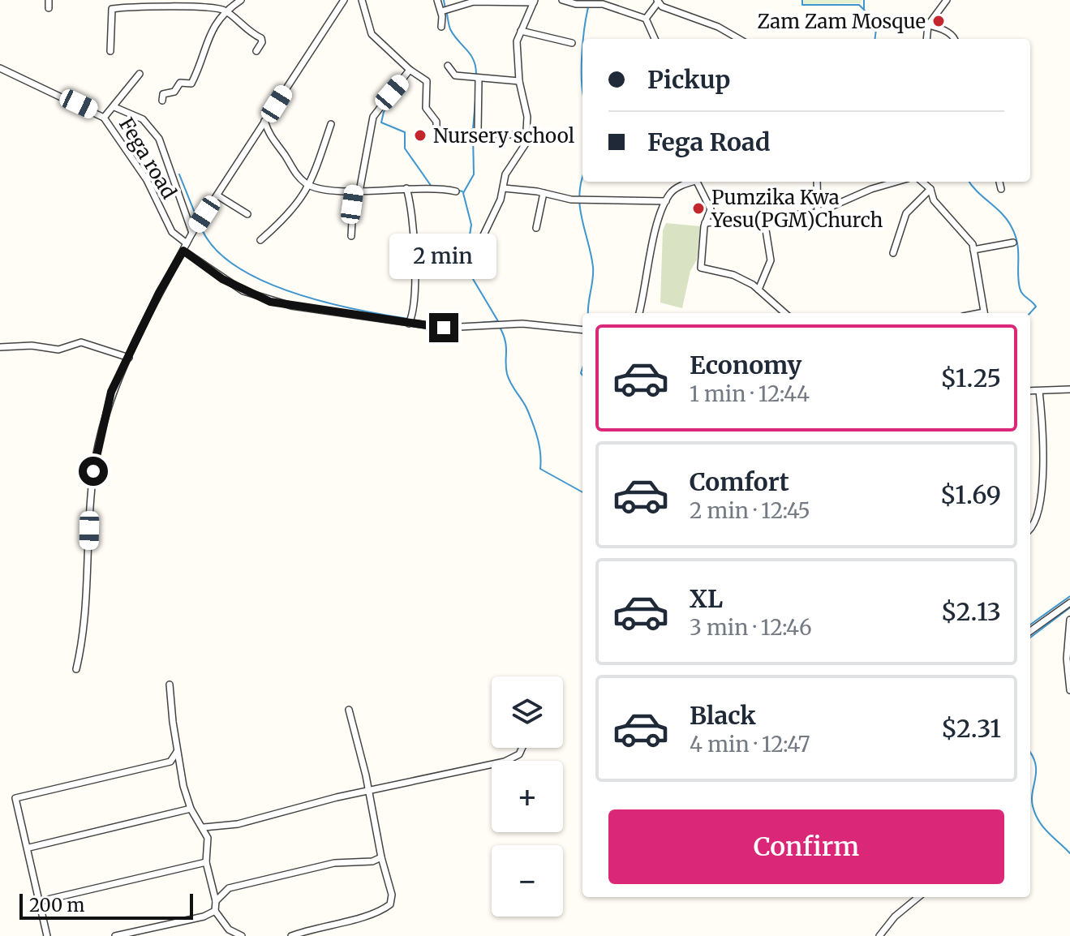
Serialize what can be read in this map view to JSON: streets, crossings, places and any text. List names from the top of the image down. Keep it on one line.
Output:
{"streets":{"street":["Fega road"]},"places":["Zam Zam Mosque","Nursery school","Pumzika Kwa Yesu(PGM)Church"],"scale_bar":"200 m","page":{"banner":["Pickup","Fega Road"],"bubble":"2 min","list":[{"name":"Economy","note":"1 min · 12:44","value":"$1.25"},{"name":"Comfort","note":"2 min · 12:45","value":"$1.69"},{"name":"XL","note":"3 min · 12:46","value":"$2.13"},{"name":"Black","note":"4 min · 12:47","value":"$2.31"}],"map_buttons":["+","−"],"buttons":"Confirm","scale":"200 m"}}
